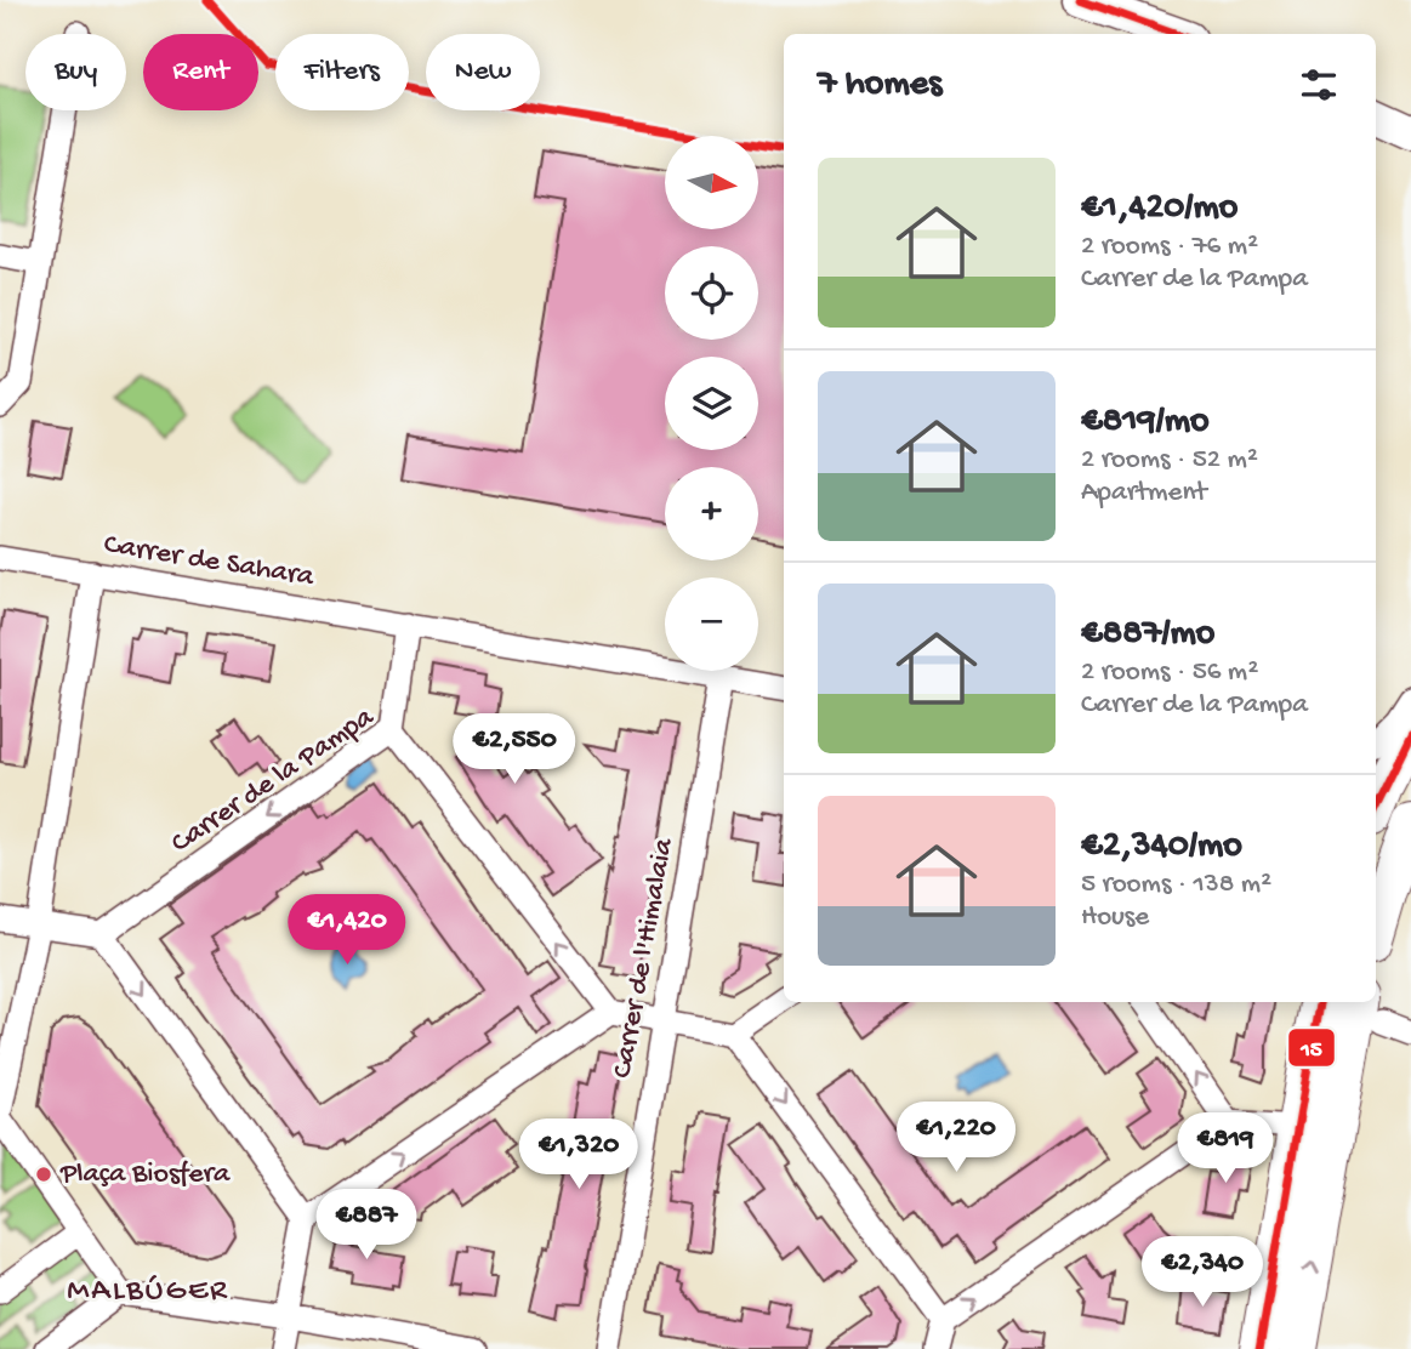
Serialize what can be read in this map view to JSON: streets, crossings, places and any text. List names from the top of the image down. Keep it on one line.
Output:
{"streets":{"street":["Carrer de Sahara","Carrer de la Pampa","Carrer de l'Himalaia"]},"crossings":[["Carrer de Sahara","Carrer de l'Himalaia"]],"districts":["MALBÚGER"],"places":["Plaça Biosfera"],"lines":["transit line 15"],"north":"right","page":{"chip":["Buy","Rent","Filters","New"],"heading":"7 homes","map_buttons":["+","−"],"list":[{"name":"€1,420/mo","note":"2 rooms · 76 m² · Carrer de la Pampa"},{"name":"€819/mo","note":"2 rooms · 52 m² · Apartment"},{"name":"€887/mo","note":"2 rooms · 56 m² · Carrer de la Pampa"},{"name":"€2,340/mo","note":"5 rooms · 138 m² · House"}],"price":["€2,550","€1,420","€1,220","€819","€1,320","€887","€2,340"]}}
